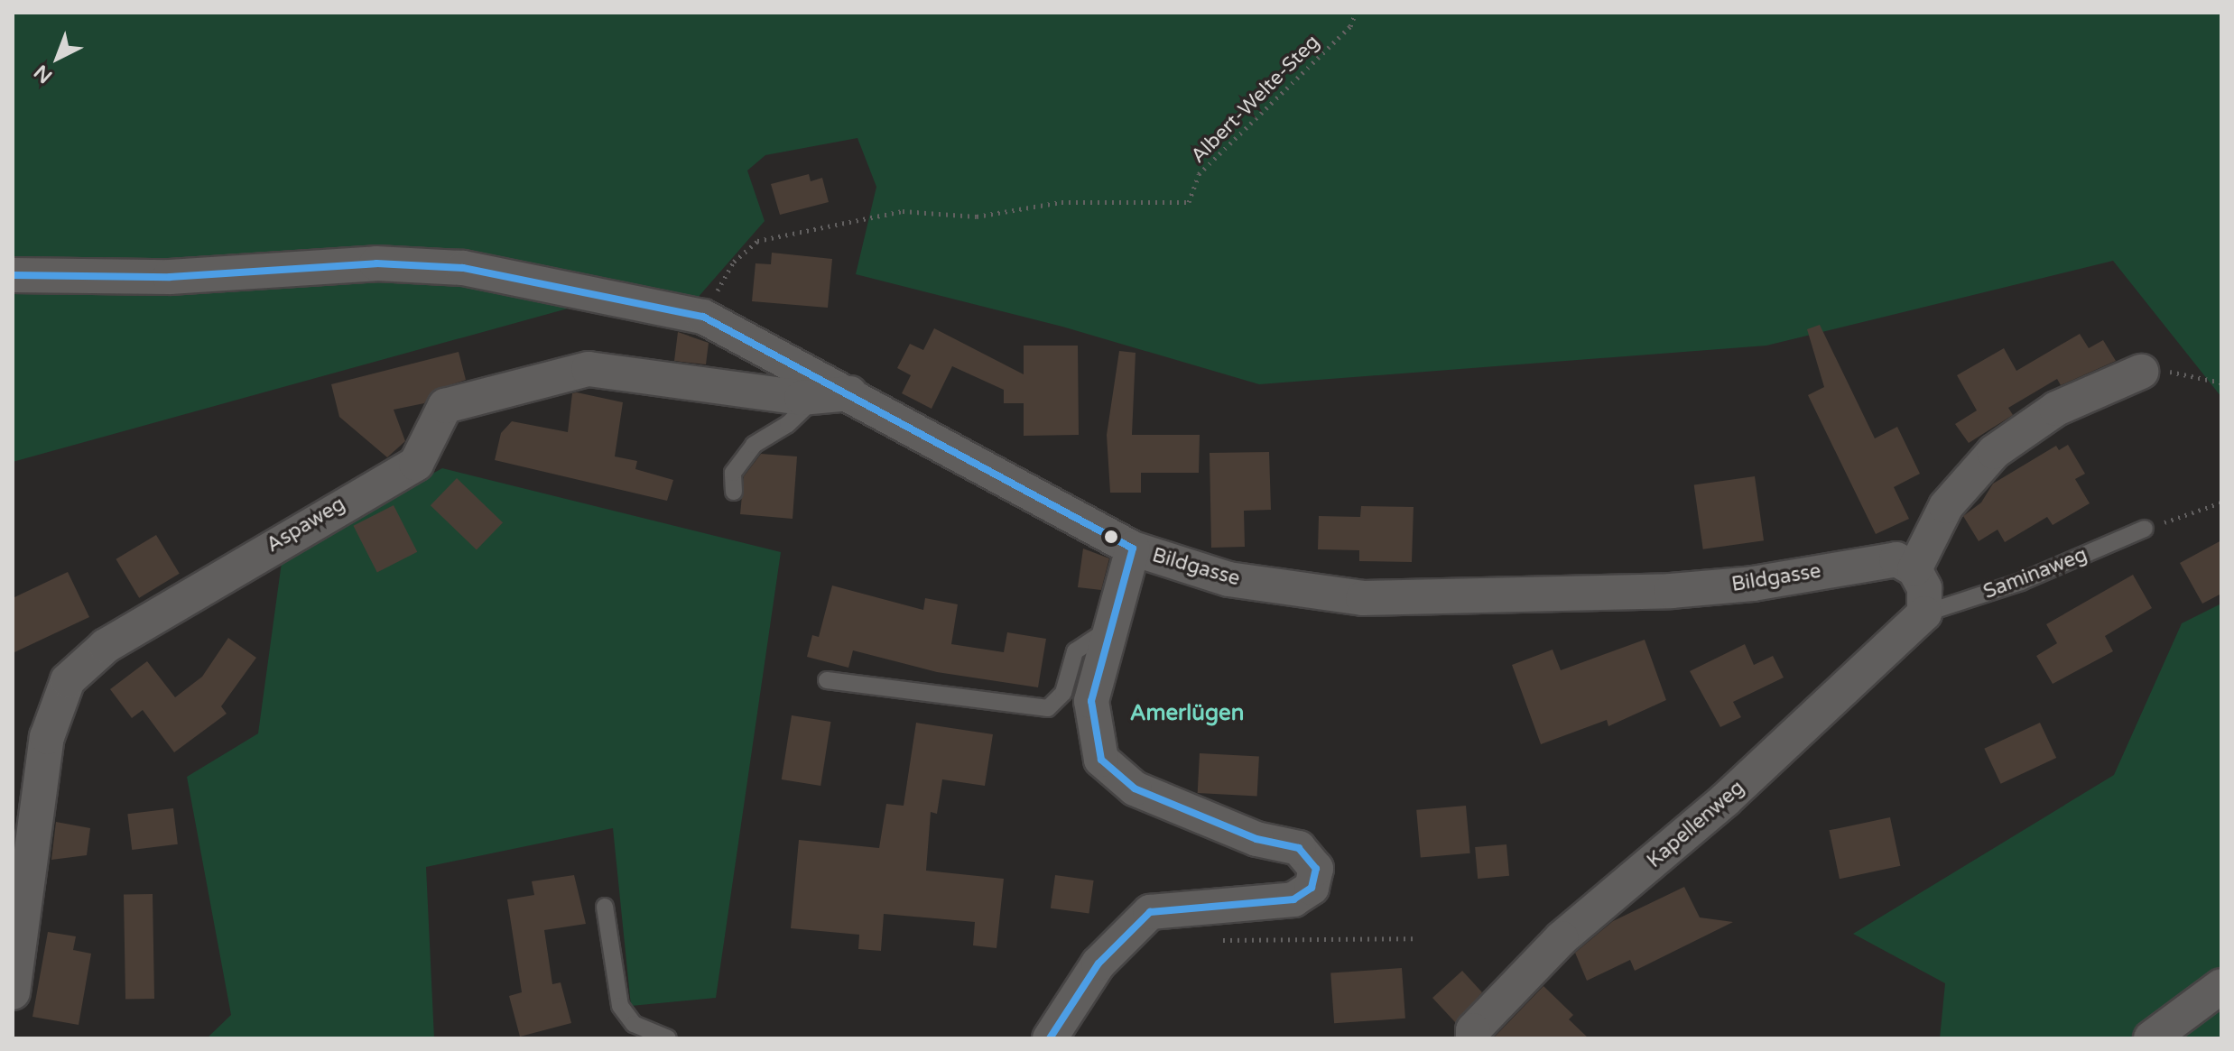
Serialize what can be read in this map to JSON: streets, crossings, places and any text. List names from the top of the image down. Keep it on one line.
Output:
{"streets":{"street":["Aspaweg","Bildgasse","Kapellenweg"],"lane":["Saminaweg"],"path":["Albert-Welte-Steg"]},"crossings":[["Albert-Welte-Steg","Bildgasse"],["Aspaweg","Bildgasse"],["Saminaweg","Kapellenweg"]],"districts":["Amerlügen"],"north":"bottom left"}
